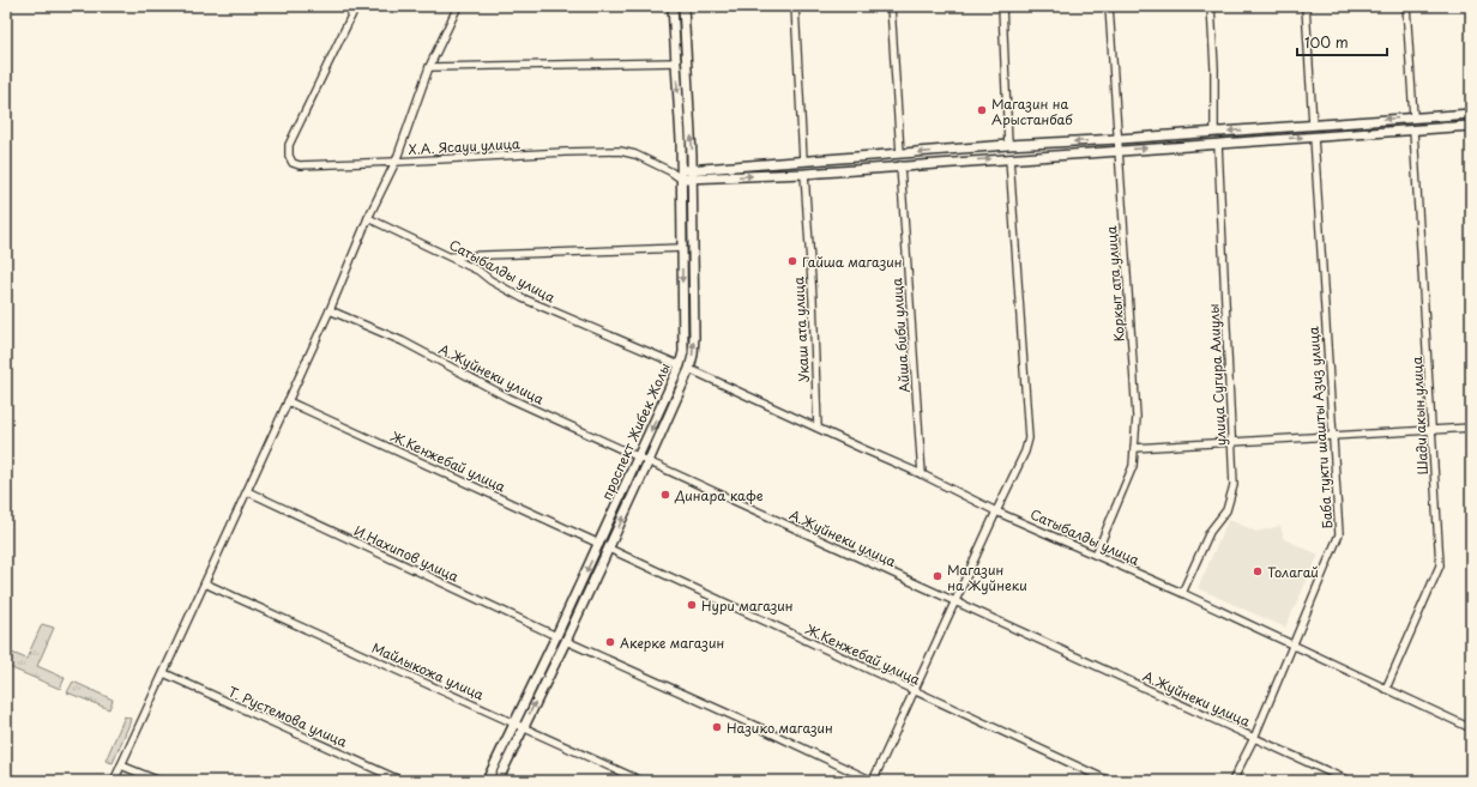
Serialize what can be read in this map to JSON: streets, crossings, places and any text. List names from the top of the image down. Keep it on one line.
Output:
{"streets":{"street":["Х.А. Ясауи улица","Сатыбалды улица","Коркыт ата улица","Укаш ата улица","Айша биби улица","А.Жуйнеки улица","улица Сугира Алиулы","Шади акын улица","Баба тукти шашты Азиз улица","проспект Жибек Жолы","Ж.Кенжебай улица","И.Нахипов улица","Майлыкожа улица","Т. Рустемова улица"]},"crossings":[["Х.А. Ясауи улица","проспект Жибек Жолы"],["Сатыбалды улица","Коркыт ата улица"],["Сатыбалды улица","Укаш ата улица"],["Сатыбалды улица","Айша биби улица"],["Сатыбалды улица","улица Сугира Алиулы"],["Сатыбалды улица","Шади акын улица"],["Сатыбалды улица","Баба тукти шашты Азиз улица"],["Сатыбалды улица","проспект Жибек Жолы"],["А.Жуйнеки улица","Баба тукти шашты Азиз улица"],["А.Жуйнеки улица","проспект Жибек Жолы"],["проспект Жибек Жолы","Ж.Кенжебай улица"],["проспект Жибек Жолы","И.Нахипов улица"],["проспект Жибек Жолы","Майлыкожа улица"]],"places":["Магазин на Арыстанбаб","Гайша магазин","Динара кафе","Толагай","Магазин на Жуйнеки","Нури магазин","Акерке магазин","Назико магазин"],"scale_bar":"100 m"}
